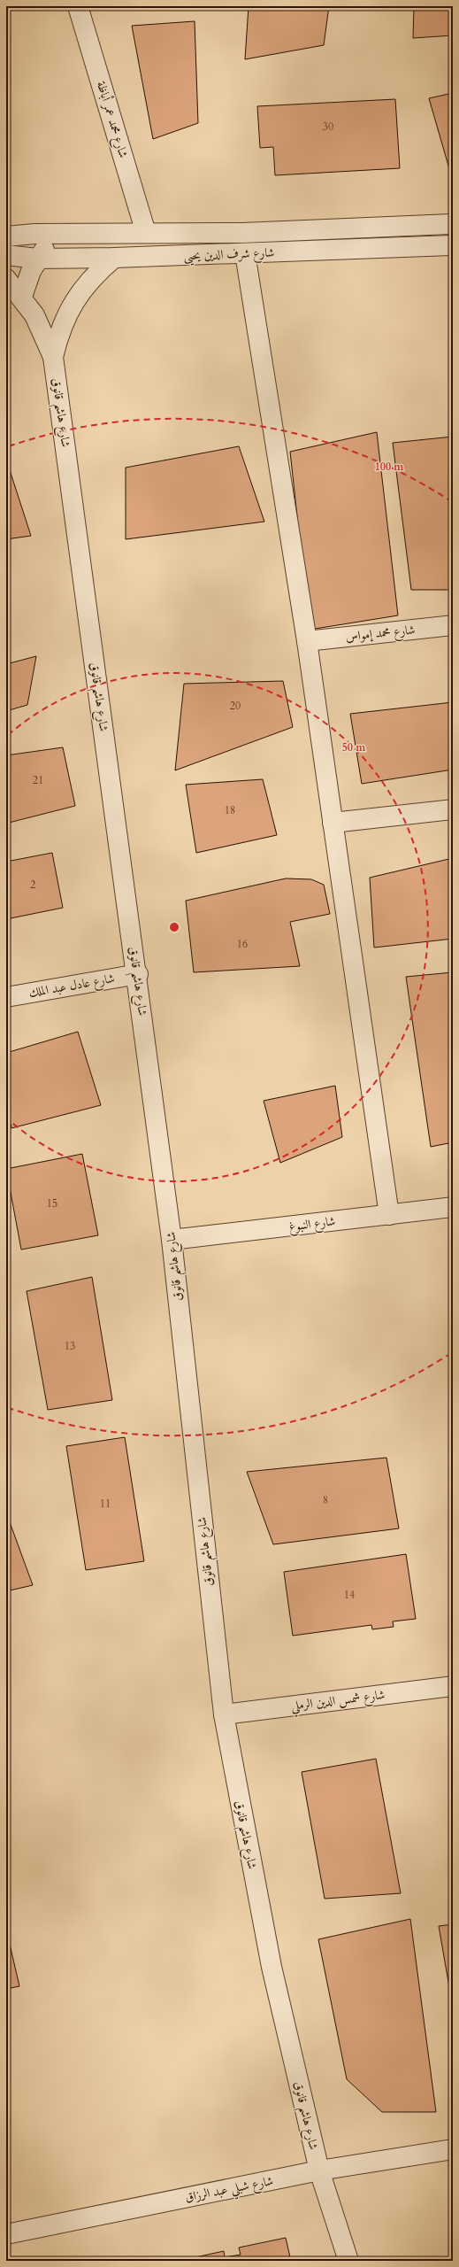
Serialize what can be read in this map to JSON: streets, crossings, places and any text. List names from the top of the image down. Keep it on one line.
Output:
{"streets":{"street":["شارع محمد عمر أباظة","شارع شرف الدين يحيى","شارع هاشم قانوق","شارع محمد إمواس","شارع عادل عبد الملك","شارع النبوغ","شارع شمس الدين الرملي","شارع شبلي عبد الرزاق"]},"crossings":[["شارع محمد عمر أباظة","شارع شرف الدين يحيى"],["شارع شرف الدين يحيى","شارع هاشم قانوق"],["شارع هاشم قانوق","شارع عادل عبد الملك"],["شارع هاشم قانوق","شارع النبوغ"],["شارع هاشم قانوق","شارع شمس الدين الرملي"],["شارع هاشم قانوق","شارع شبلي عبد الرزاق"]],"house_numbers":["30","20","21","18","2","16","15","13","8","11","14"],"rings":["100 m","50 m"]}
